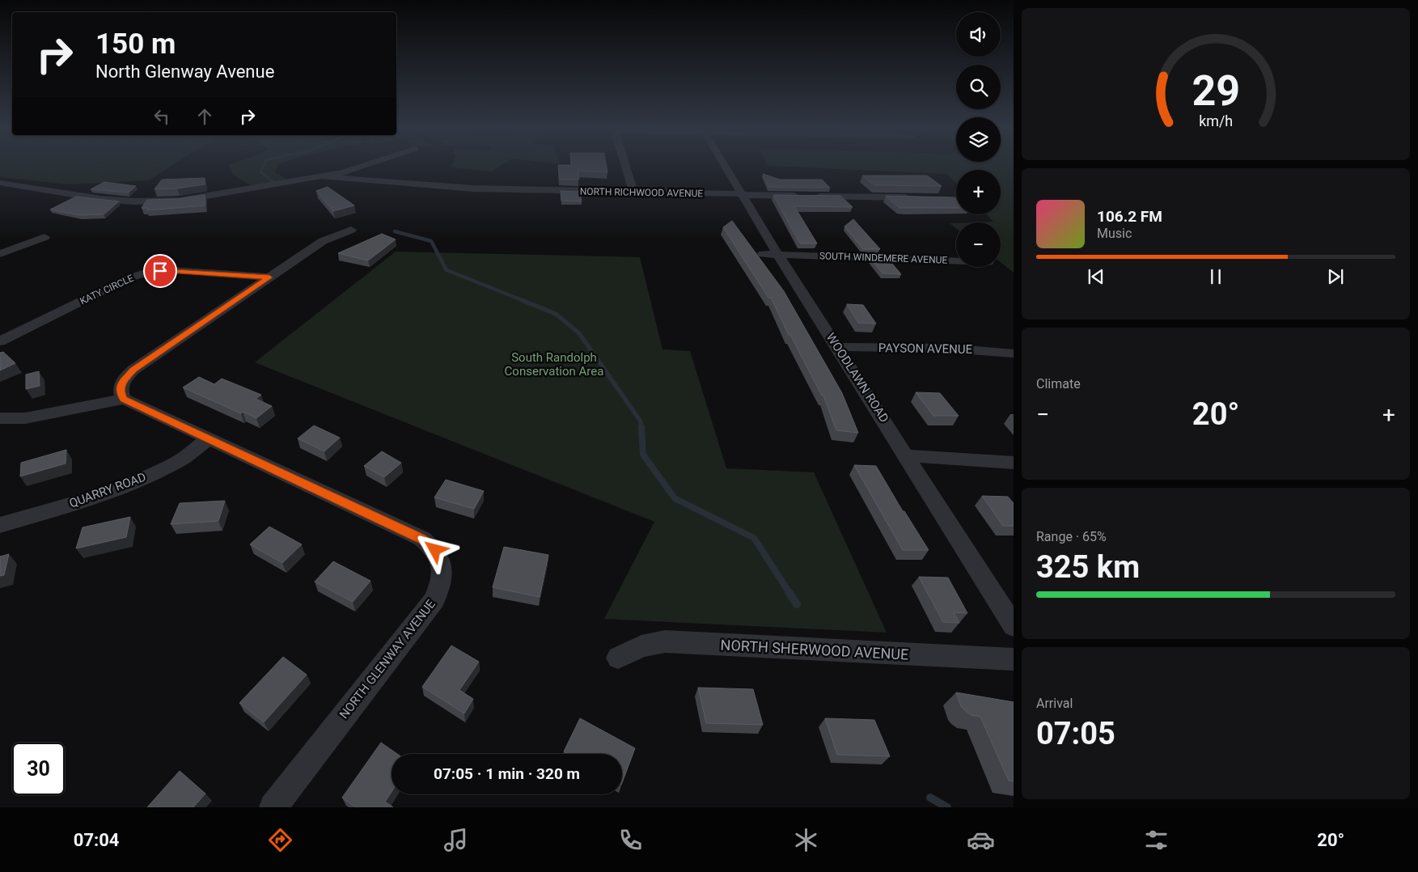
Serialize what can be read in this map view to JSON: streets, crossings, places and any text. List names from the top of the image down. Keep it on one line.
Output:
{"streets":{"street":["NORTH RICHWOOD AVENUE","SOUTH WINDEMERE AVENUE","KATY CIRCLE","PAYSON AVENUE","WOODLAWN ROAD","QUARRY ROAD","NORTH SHERWOOD AVENUE","NORTH GLENWAY AVENUE"]},"crossings":[["NORTH RICHWOOD AVENUE","WOODLAWN ROAD"],["SOUTH WINDEMERE AVENUE","WOODLAWN ROAD"],["PAYSON AVENUE","WOODLAWN ROAD"],["QUARRY ROAD","NORTH GLENWAY AVENUE"]],"parks":["South Randolph Conservation Area"],"page":{"map_buttons":["+","−"],"turn":["150 m","North Glenway Avenue"],"song":["106.2 FM","Music"],"tile":["Climate",["Range · 65%","325 km"],["Arrival","07:05"]],"heat":["−","20°","+"],"limit":"30","trip":"07:05 · 1 min · 320 m","tabs":["07:04","20°"],"gauge":["29","km/h"]}}
